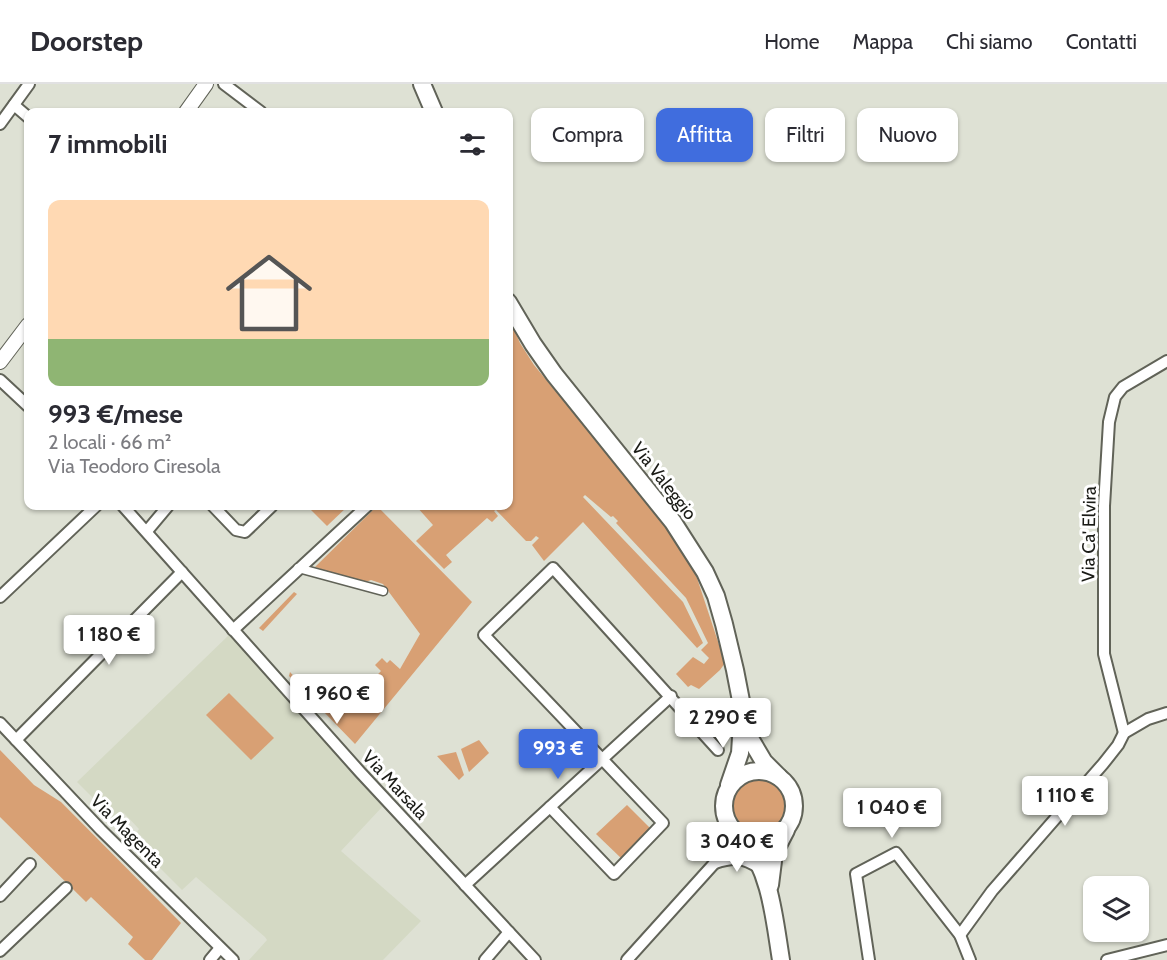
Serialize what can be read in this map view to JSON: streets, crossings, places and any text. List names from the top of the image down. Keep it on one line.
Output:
{"streets":{"main road":["Via Valeggio"],"street":["Via Ca' Elvira","Via Marsala","Via Magenta"]},"page":{"header":"Doorstep","nav":["Home","Mappa","Chi siamo","Contatti"],"chip":["Compra","Affitta","Filtri","Nuovo"],"heading":"7 immobili","list":[{"name":"993 €/mese","note":"2 locali · 66 m² · Via Teodoro Ciresola"}],"price":["1 180 €","1 960 €","2 290 €","993 €","1 110 €","1 040 €","3 040 €"]}}
